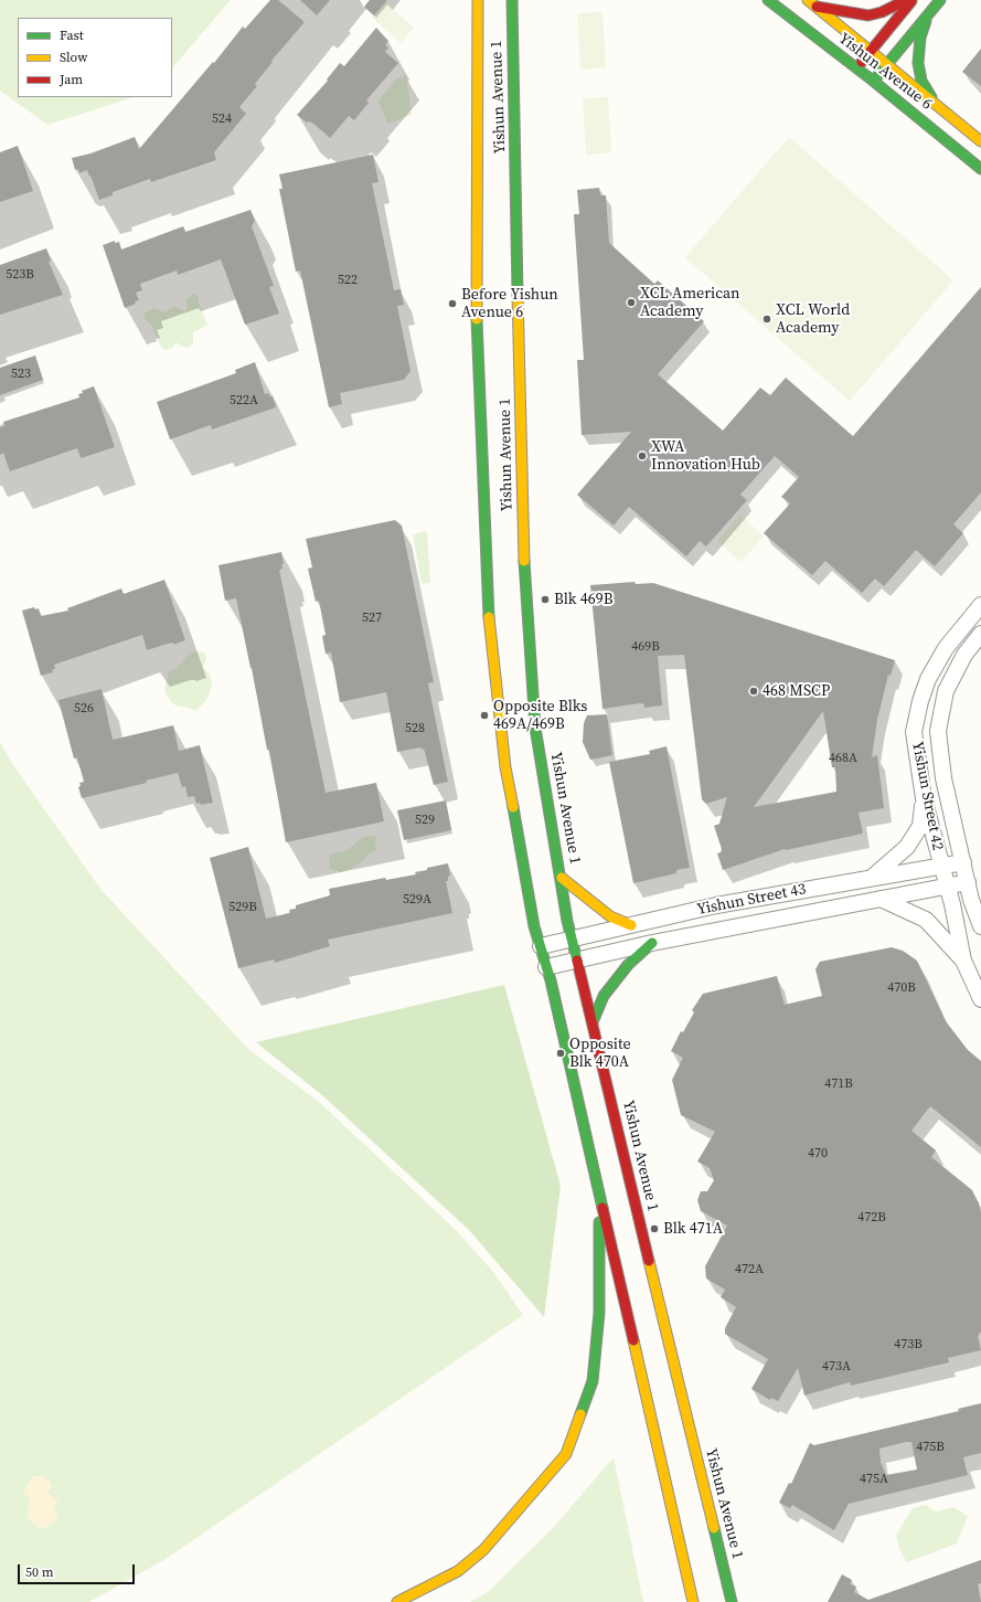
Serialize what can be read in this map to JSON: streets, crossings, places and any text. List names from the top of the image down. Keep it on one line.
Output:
{"streets":{"main road":["Yishun Avenue 6","Yishun Avenue 1"],"street":["Yishun Street 42","Yishun Street 43"]},"crossings":[["Yishun Avenue 1","Yishun Street 43"],["Yishun Street 42","Yishun Street 43"]],"places":["XCL American Academy","Before Yishun Avenue 6","XCL World Academy","XWA Innovation Hub","Blk 469B","468 MSCP","Opposite Blks 469A/469B","Opposite Blk 470A","Blk 471A"],"house_numbers":["524","523B","522","523","522A","527","469B","526","528","468A","529","529A","529B","470B","471B","470","472B","472A","473B","473A","475B","475A"],"legend":["Fast","Slow","Jam"],"scale_bar":"50 m"}
